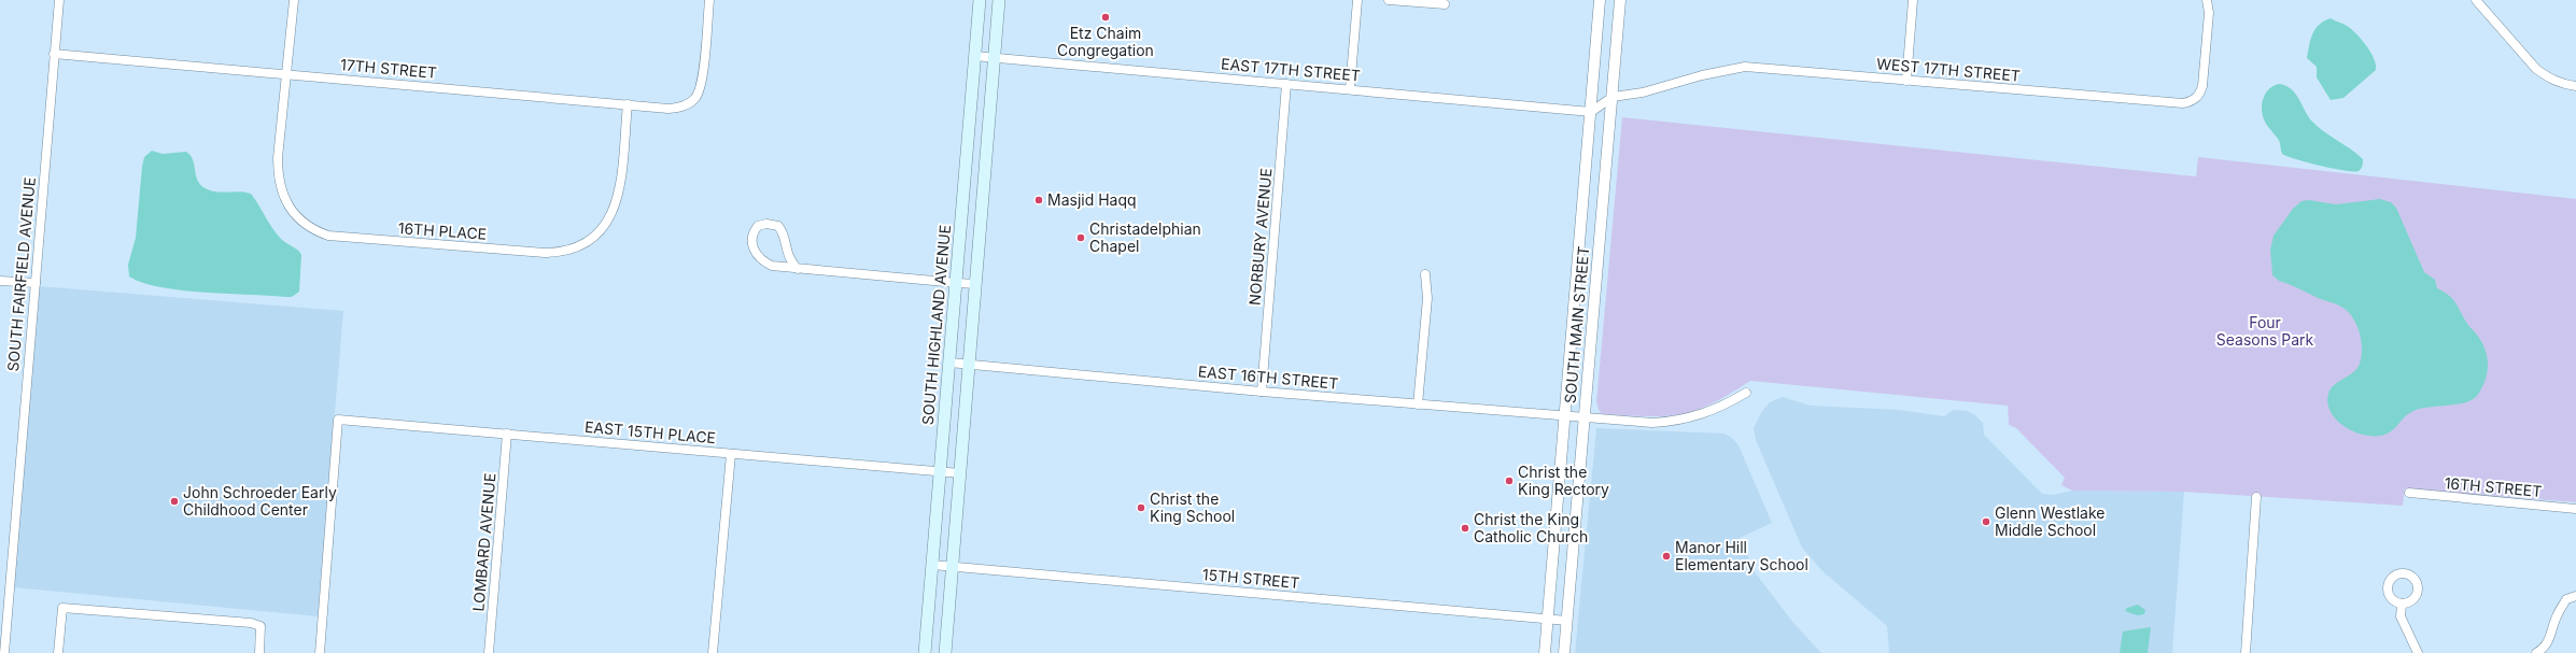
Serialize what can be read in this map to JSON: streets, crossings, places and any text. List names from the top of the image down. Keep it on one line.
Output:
{"streets":{"main road":["SOUTH HIGHLAND AVENUE"],"street":["17TH STREET","EAST 17TH STREET","WEST 17TH STREET","16TH PLACE","NORBURY AVENUE","SOUTH FAIRFIELD AVENUE","SOUTH MAIN STREET","EAST 16TH STREET","EAST 15TH PLACE","16TH STREET","LOMBARD AVENUE","15TH STREET"]},"crossings":[["17TH STREET","16TH PLACE"],["17TH STREET","SOUTH FAIRFIELD AVENUE"],["EAST 17TH STREET","WEST 17TH STREET"],["EAST 17TH STREET","NORBURY AVENUE"],["EAST 17TH STREET","SOUTH HIGHLAND AVENUE"],["EAST 17TH STREET","SOUTH MAIN STREET"],["WEST 17TH STREET","SOUTH MAIN STREET"],["NORBURY AVENUE","EAST 16TH STREET"],["SOUTH HIGHLAND AVENUE","EAST 16TH STREET"],["SOUTH HIGHLAND AVENUE","EAST 15TH PLACE"],["SOUTH HIGHLAND AVENUE","15TH STREET"],["SOUTH MAIN STREET","EAST 16TH STREET"],["SOUTH MAIN STREET","15TH STREET"],["EAST 15TH PLACE","LOMBARD AVENUE"]],"parks":["Four Seasons Park"],"places":["Etz Chaim Congregation","Masjid Haqq","Christadelphian Chapel","Christ the King Rectory","John Schroeder Early Childhood Center","Christ the King School","Glenn Westlake Middle School","Christ the King Catholic Church","Manor Hill Elementary School"]}
